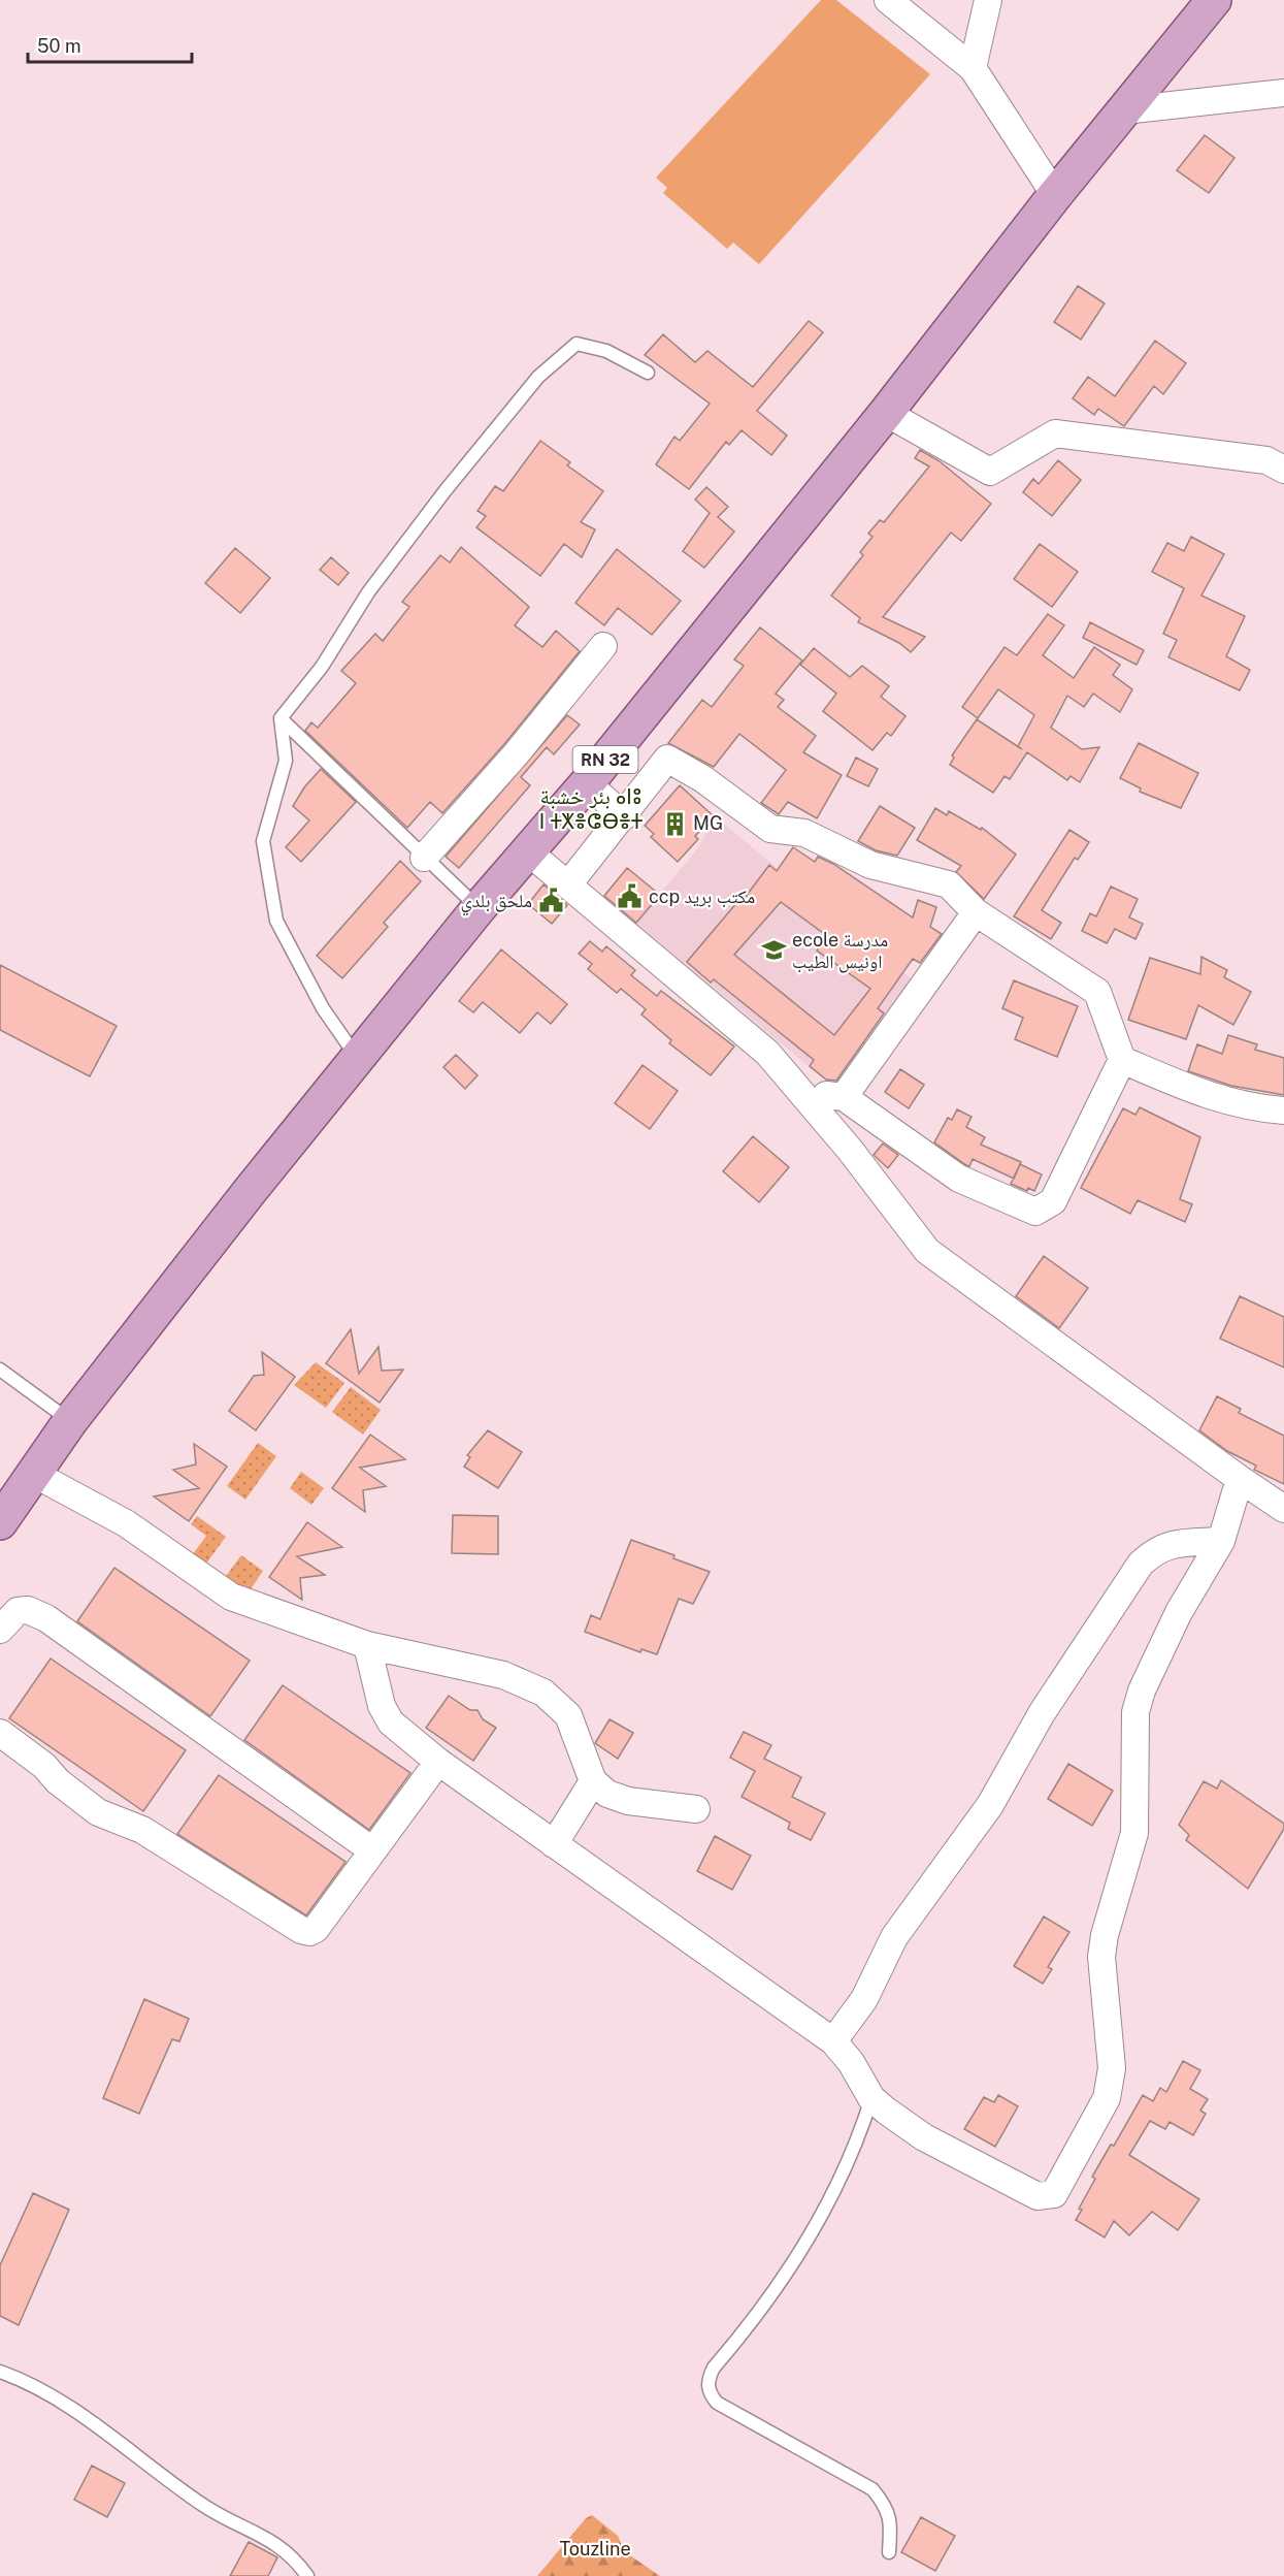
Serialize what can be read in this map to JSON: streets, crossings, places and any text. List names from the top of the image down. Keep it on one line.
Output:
{"streets":{"main road":["RN 32"]},"districts":["بئر خشبة ⴰⵏⵓ ⵏ ⵜⵅⴻⵛⴱⴻⵜ"],"parks":["Touzline"],"places":{"building":["MG"],"public building":["ccp مكتب بريد","ملحق بلدي"],"school or university":["ecole مدرسة اونيس الطيب"]},"scale_bar":"50 m"}
